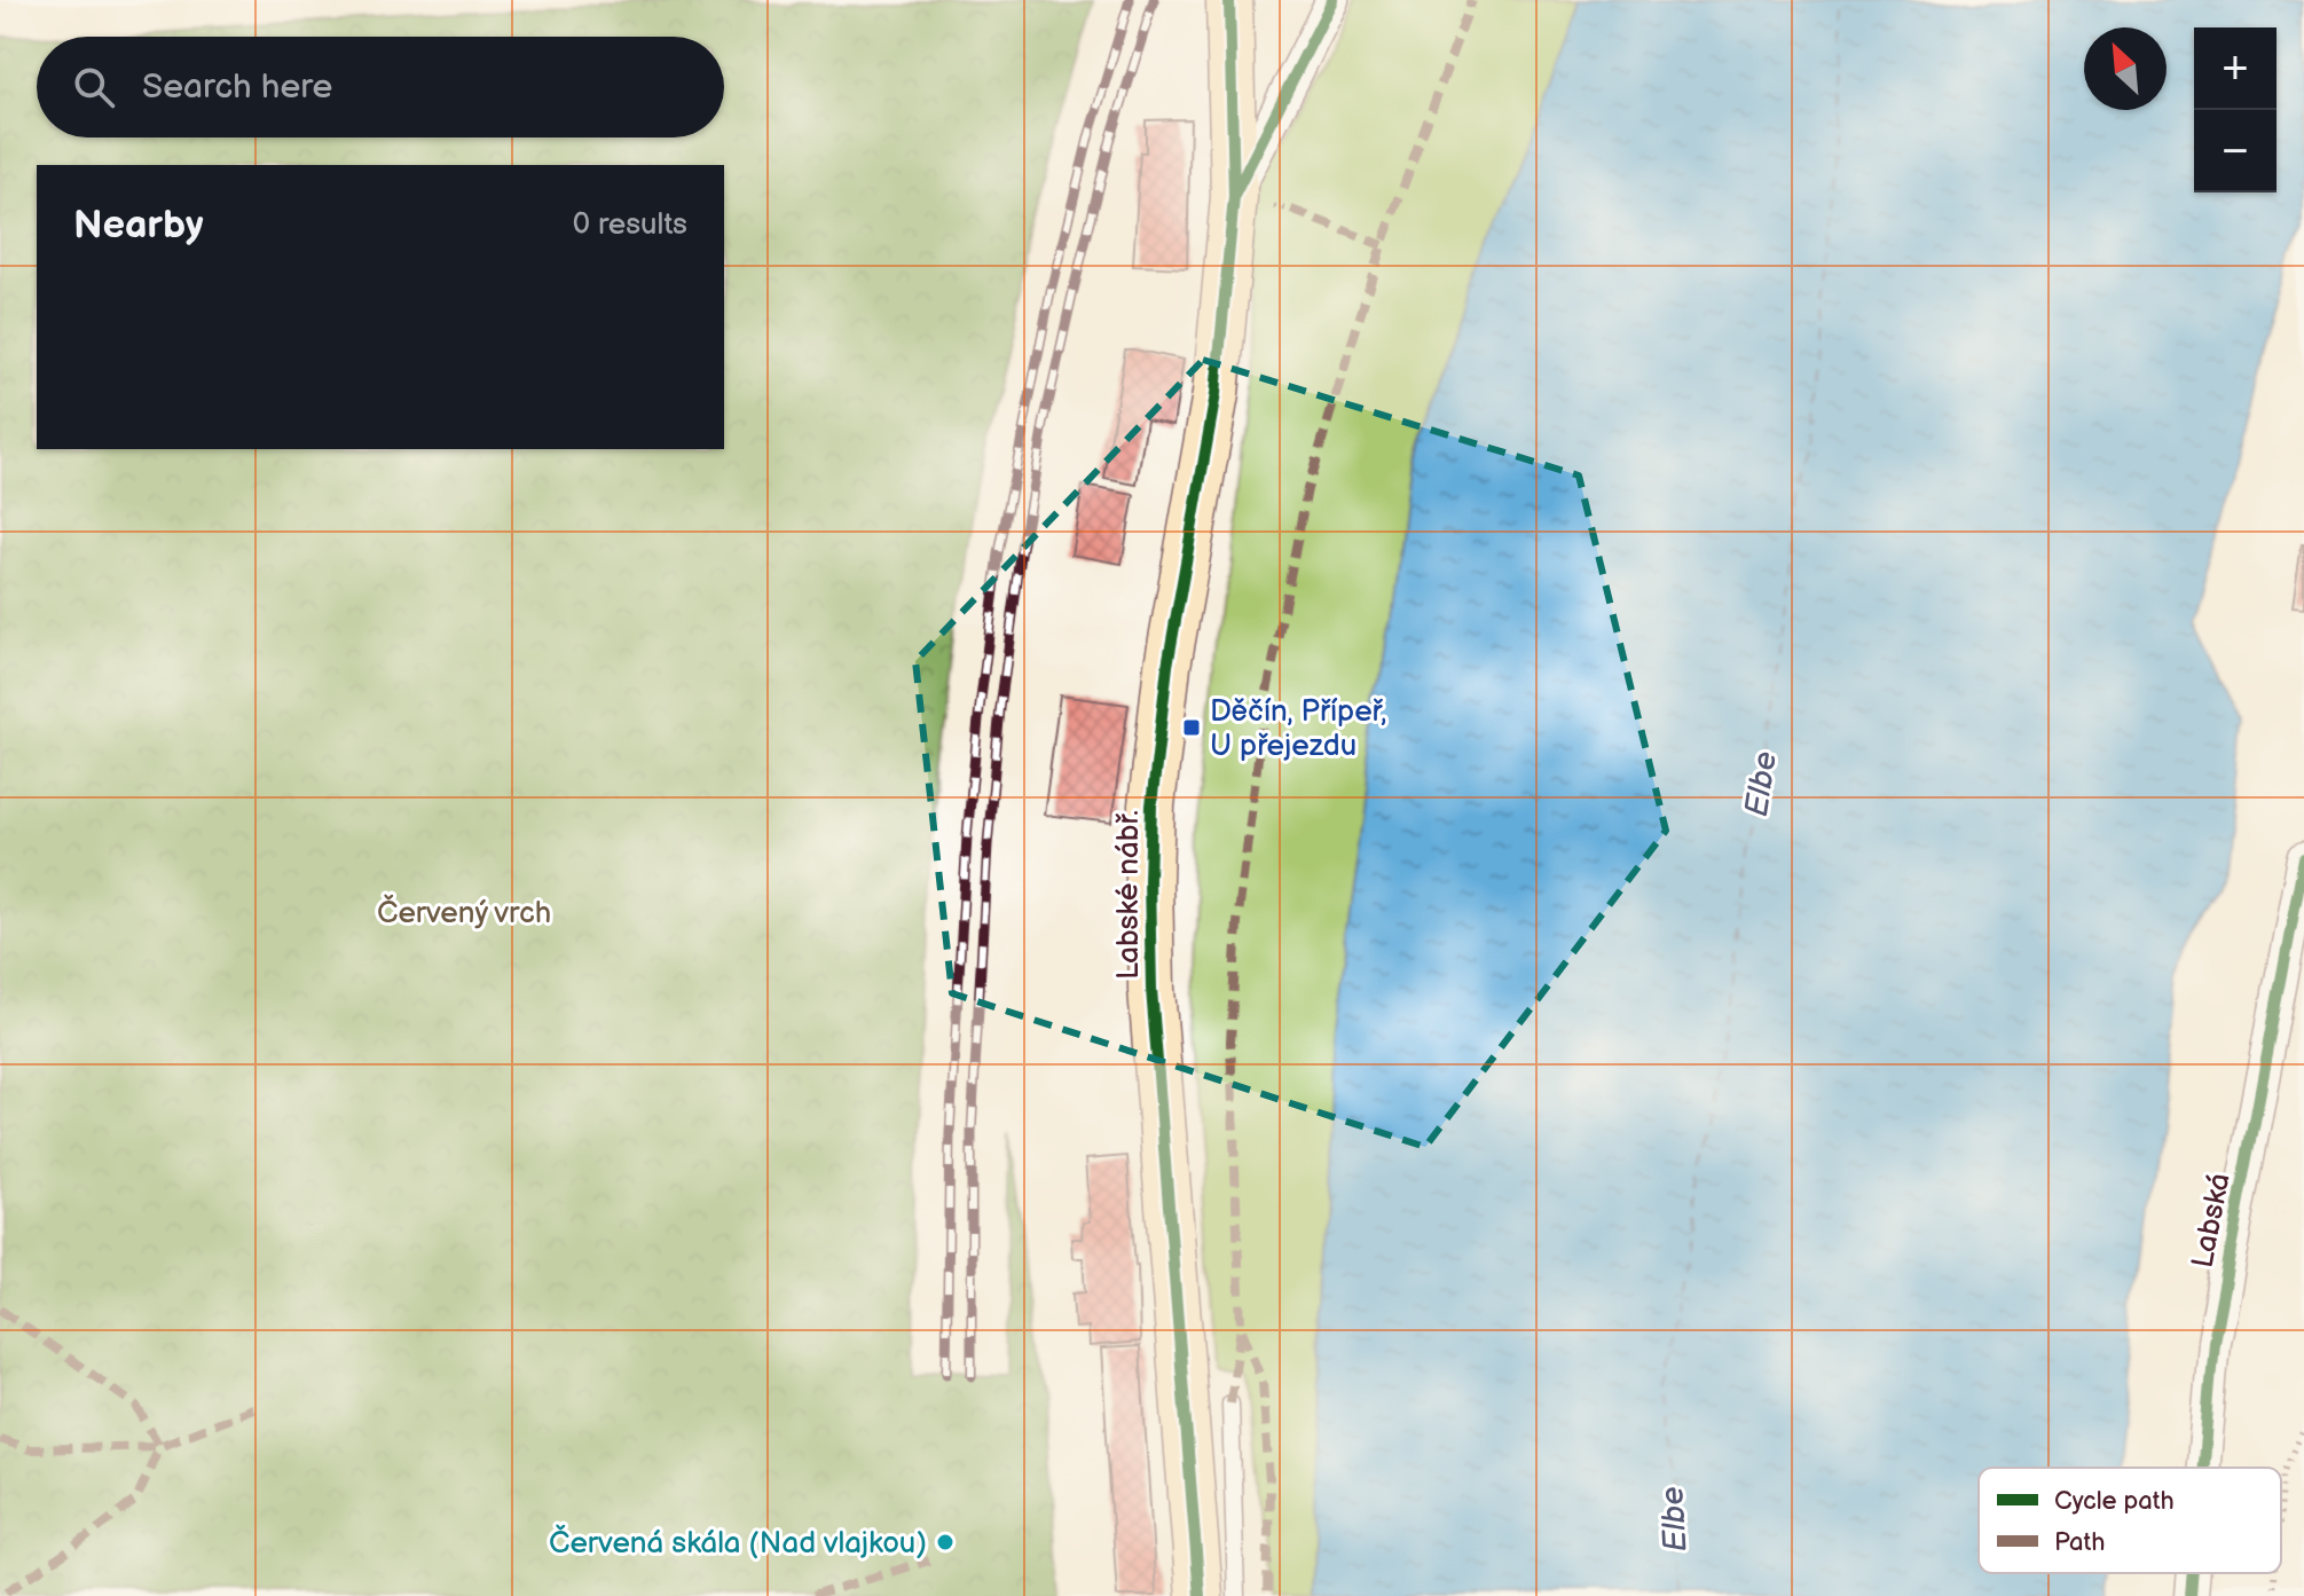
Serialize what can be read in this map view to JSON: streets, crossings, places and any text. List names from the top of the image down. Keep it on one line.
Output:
{"streets":{"street":["Labské nábř.","Labská"]},"water":["Elbe"],"parks":["Červený vrch"],"places":{"transit":["Děčín, Přípeř, U přejezdu"],"other":["Červená skála (Nad vlajkou)"]},"legend":["Cycle path","Path"],"north":"top left","page":{"map_buttons":["+","−"],"search":"Search here","heading":["Nearby","0 results"]}}
